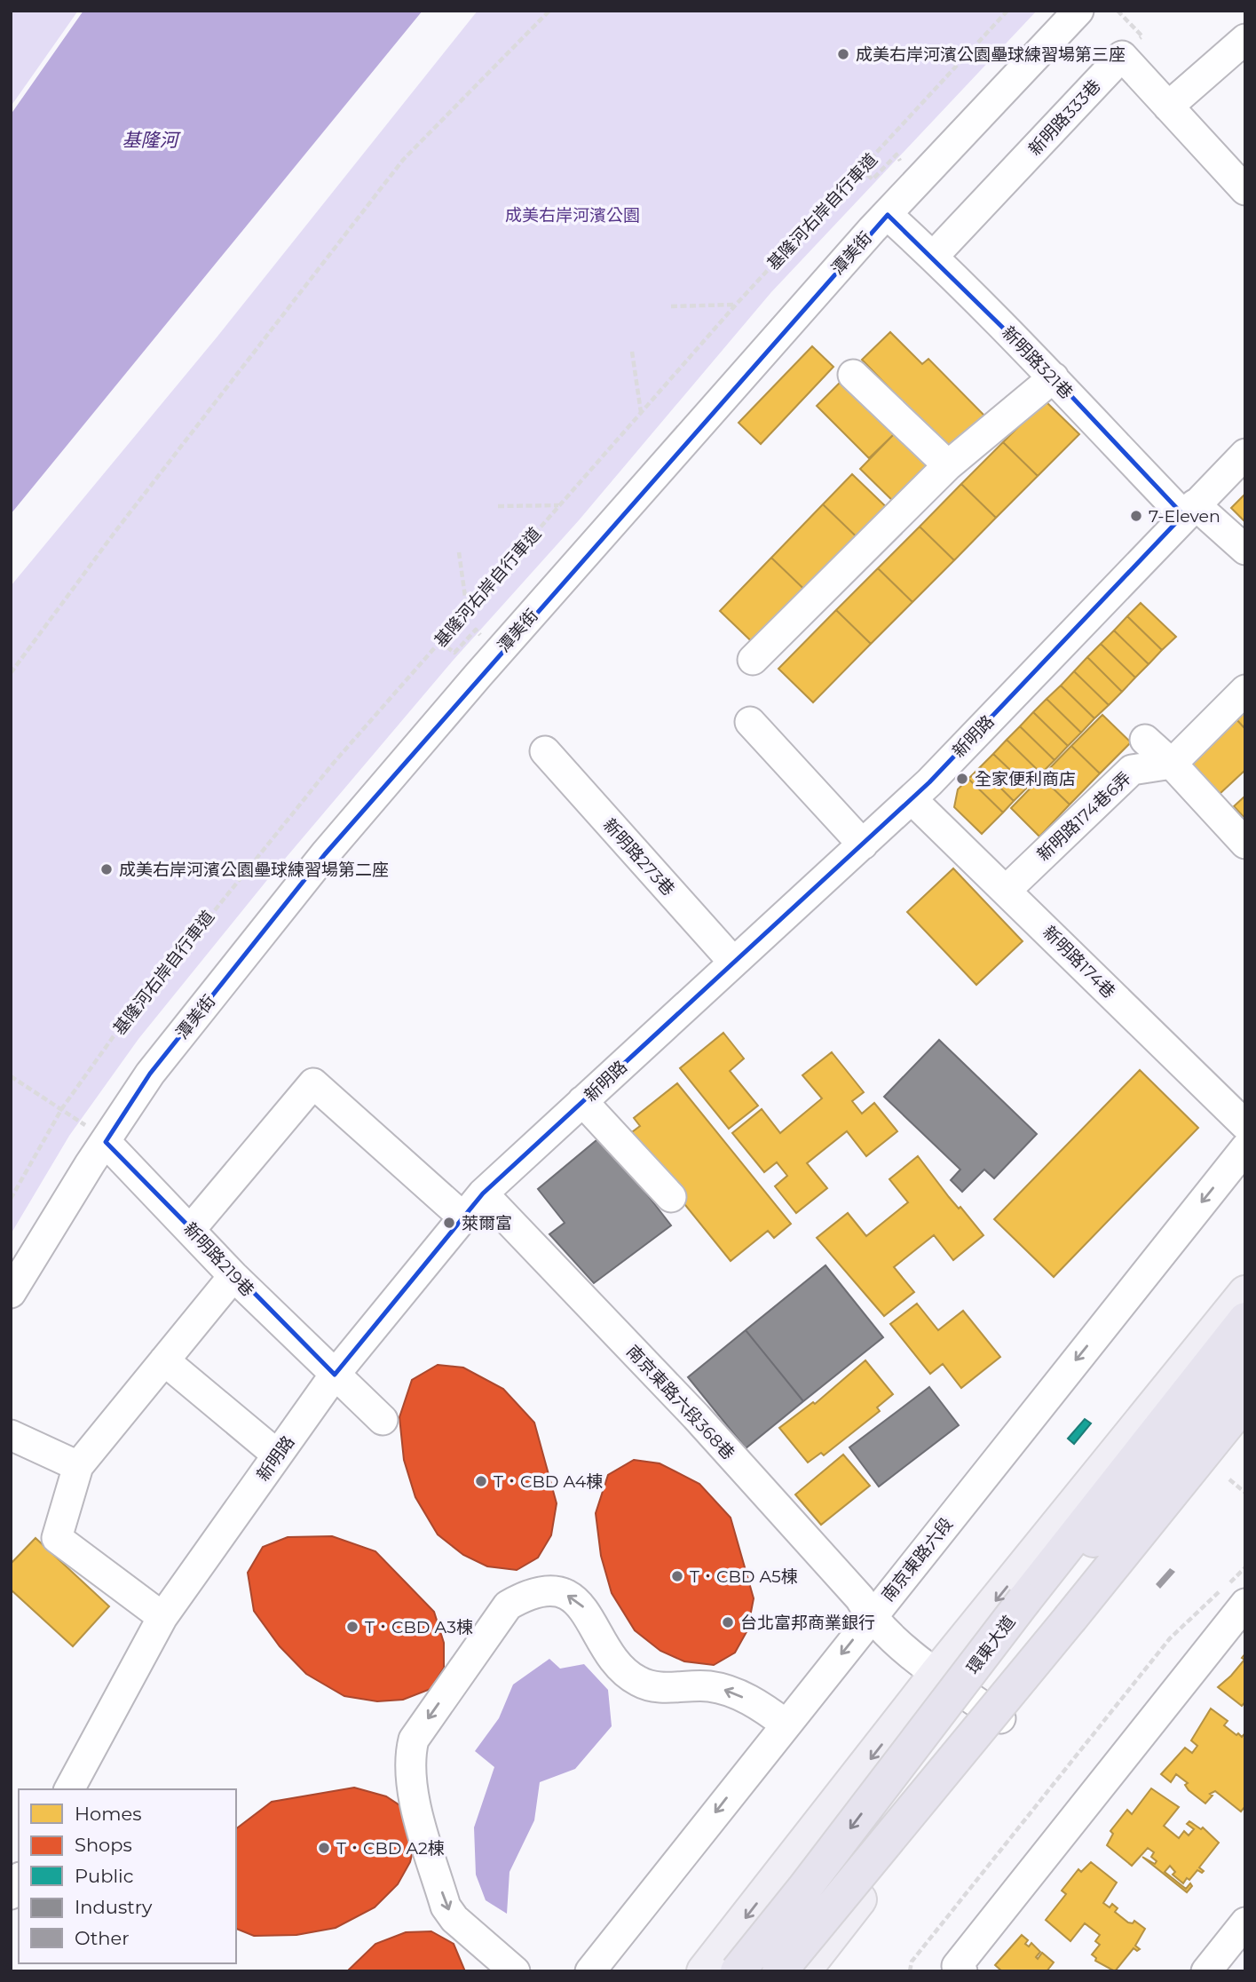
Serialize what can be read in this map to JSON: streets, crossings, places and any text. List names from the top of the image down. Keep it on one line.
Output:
{"streets":{"highway":["環東大道"],"street":["新明路333巷","潭美街","新明路321巷","新明路","新明路174巷6弄","新明路273巷","新明路174巷","新明路219巷","南京東路六段368巷","南京東路六段"],"path":["基隆河右岸自行車道"]},"crossings":[["新明路333巷","新明路321巷"],["潭美街","新明路321巷"],["潭美街","新明路219巷"],["新明路321巷","新明路"],["新明路","新明路273巷"],["新明路","新明路174巷"],["新明路","新明路219巷"],["新明路","南京東路六段368巷"],["新明路174巷6弄","新明路174巷"],["南京東路六段368巷","南京東路六段"]],"one_way":["南京東路六段"],"water":["基隆河"],"parks":["成美右岸河濱公園"],"places":["成美右岸河濱公園壘球練習場第三座","7-Eleven","全家便利商店","成美右岸河濱公園壘球練習場第二座","萊爾富","T．CBD A4棟","T．CBD A5棟","台北富邦商業銀行","T．CBD A3棟","T．CBD A2棟"],"legend":["Homes","Shops","Public","Industry","Other"]}
